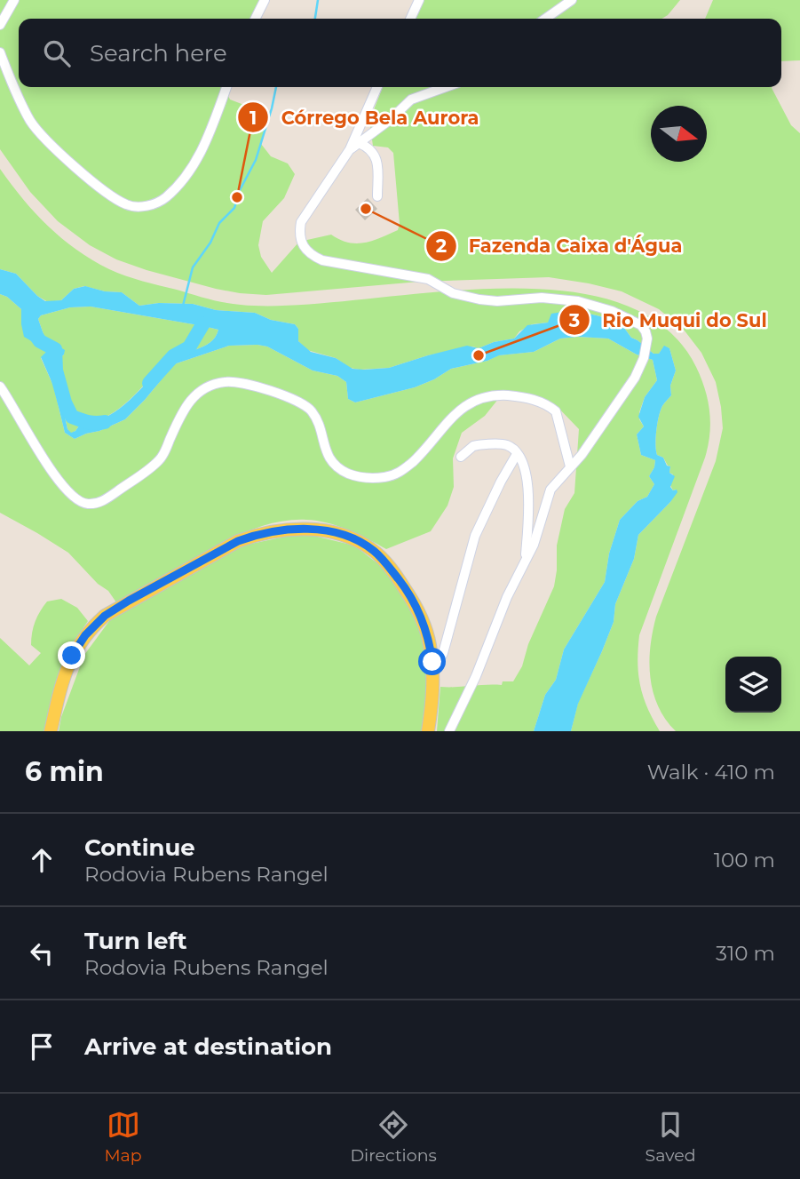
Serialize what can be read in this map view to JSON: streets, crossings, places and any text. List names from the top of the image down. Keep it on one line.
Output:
{"places":["Córrego Bela Aurora","Fazenda Caixa d'Água","Rio Muqui do Sul"],"north":"right","page":{"search":"Search here","heading":["6 min","Walk · 410 m"],"list":[["Continue","Rodovia Rubens Rangel","100 m"],["Turn left","Rodovia Rubens Rangel","310 m"],"Arrive at destination"],"nav":["Map","Directions","Saved"]}}
